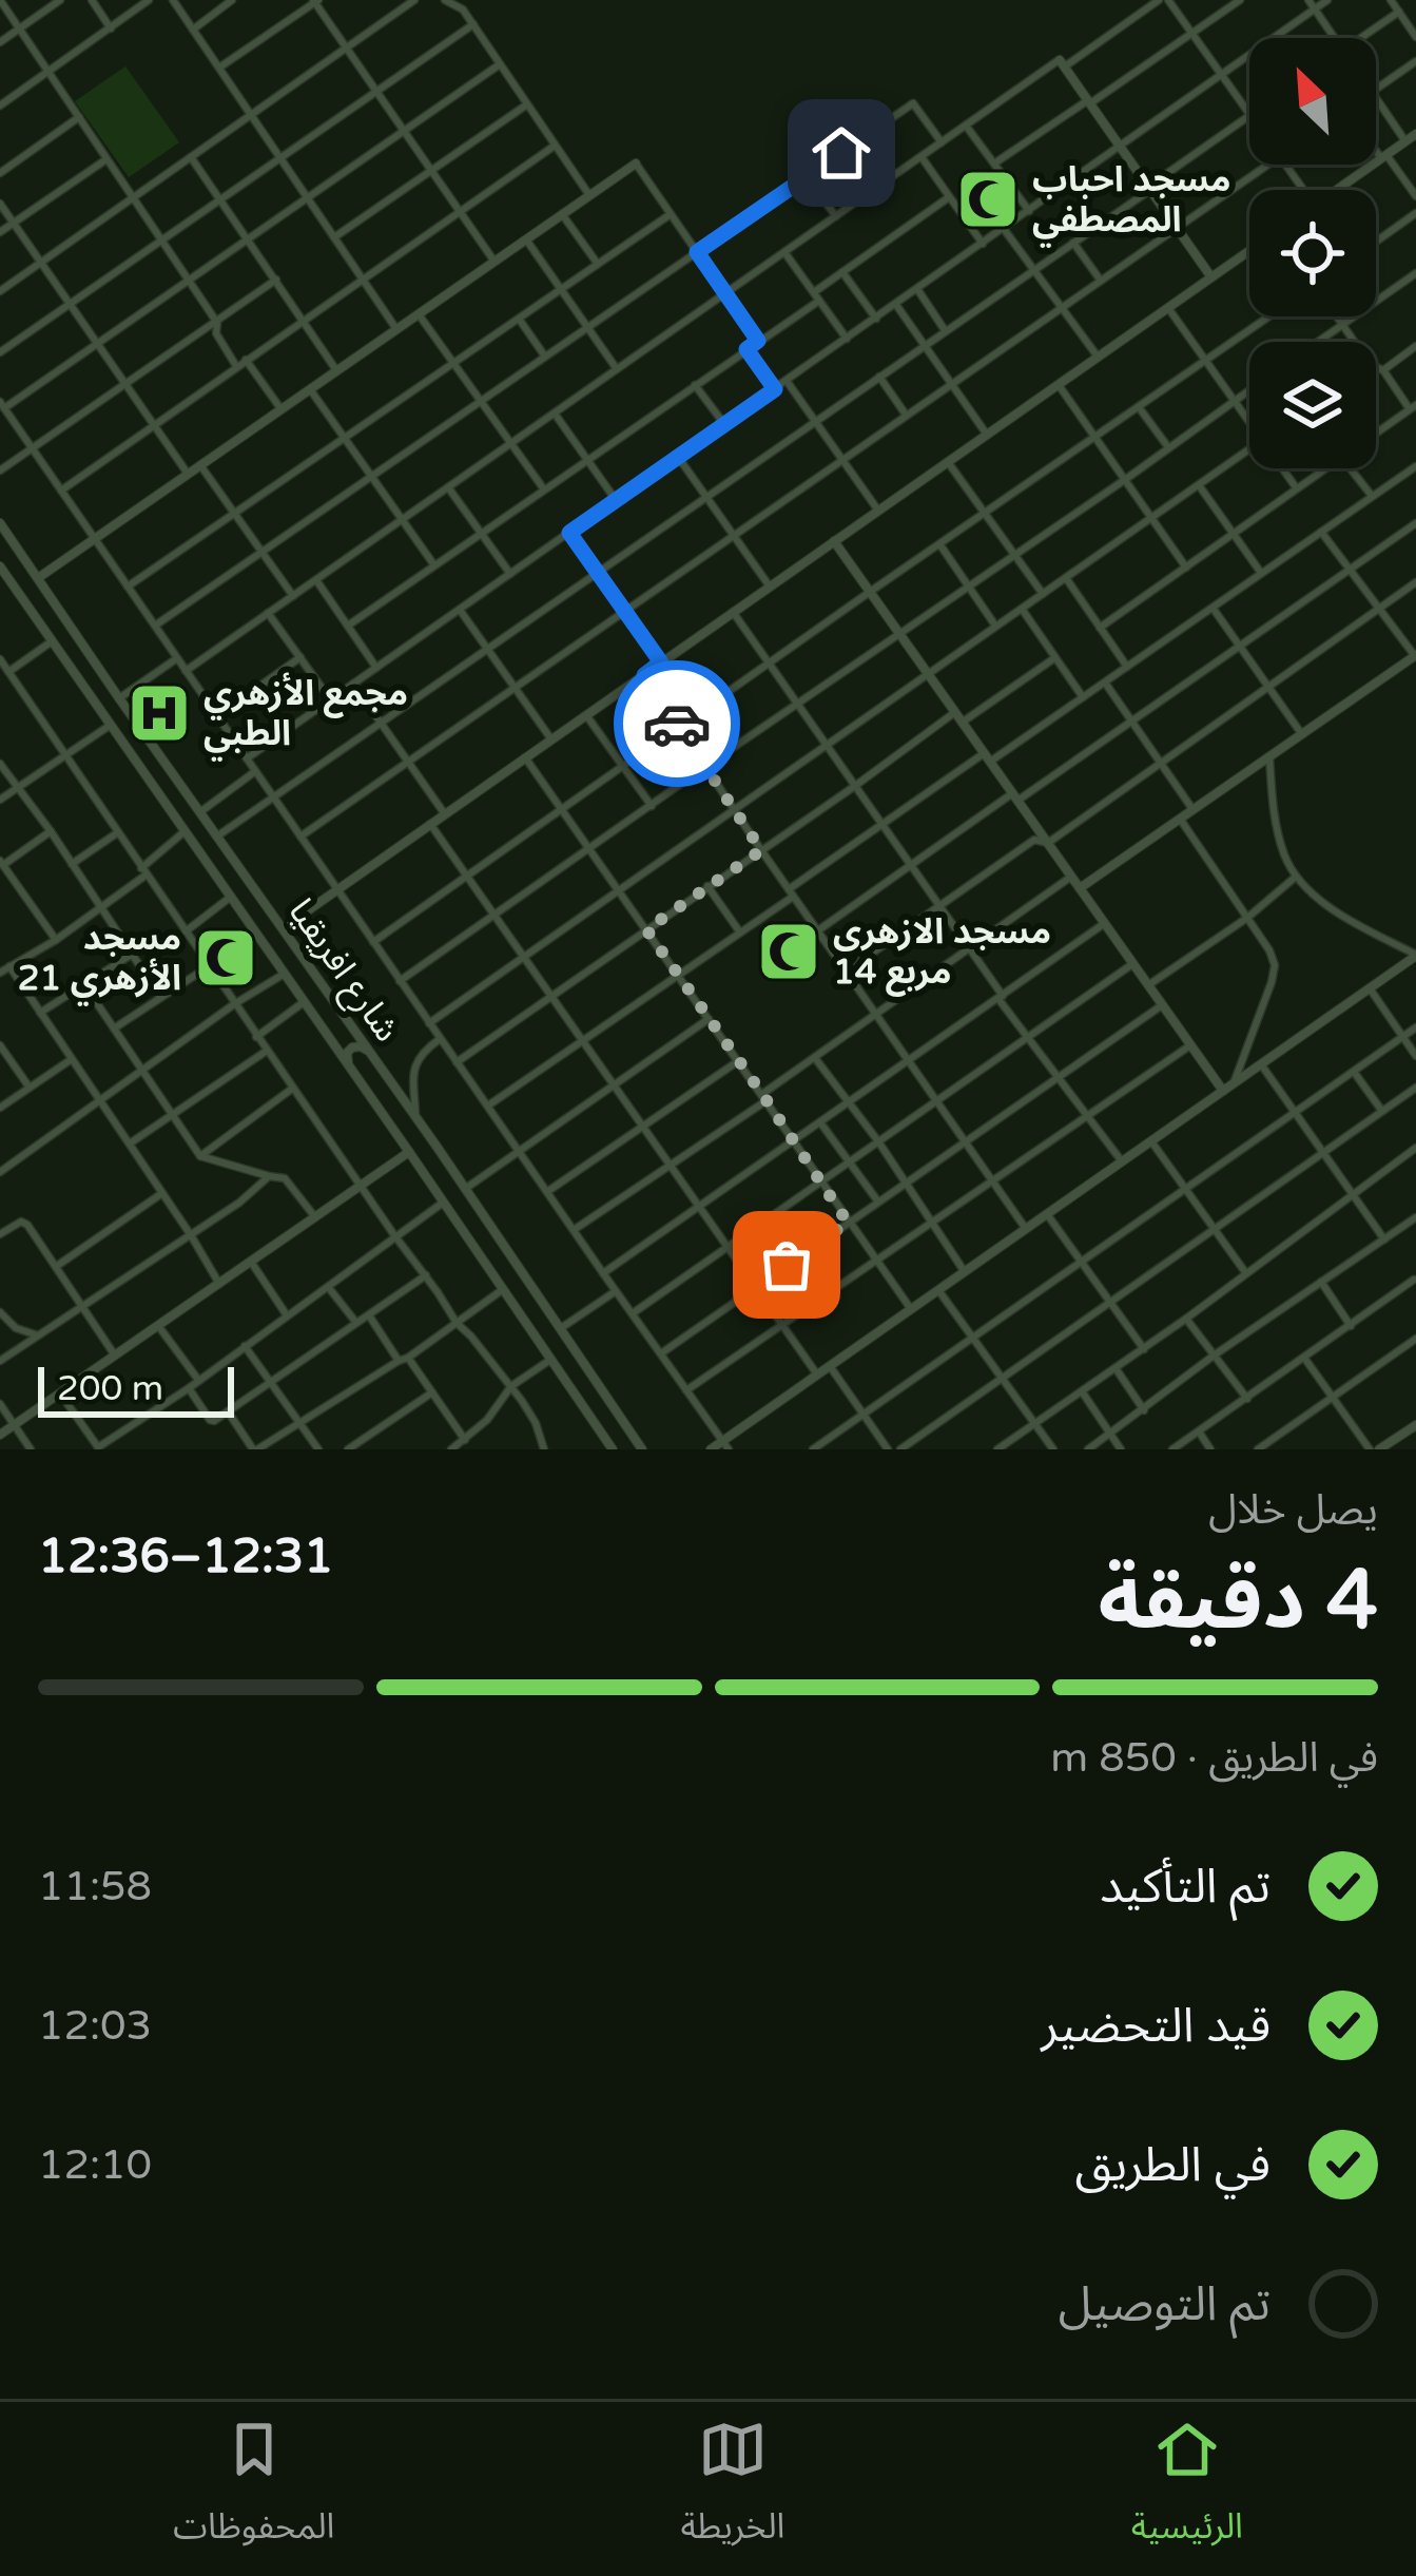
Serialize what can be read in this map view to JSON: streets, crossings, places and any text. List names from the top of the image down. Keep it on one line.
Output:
{"streets":{"street":["شارع افريقيا"]},"places":{"mosque":["مسجد احباب المصطفي","مسجد الازهري مربع 14","مسجد الأزهري 21"],"hospital":["مجمع الأزهري الطبي"]},"scale_bar":"200 m","north":"top left","page":{"scale":"200 m","heading":["4 دقيقة","يصل خلال","12:31–12:36"],"bar":"في الطريق · 850 m","list":[["تم التأكيد","11:58"],["قيد التحضير","12:03"],["في الطريق","12:10"],"تم التوصيل"],"tabs":["الرئيسية","الخريطة","المحفوظات"]}}
